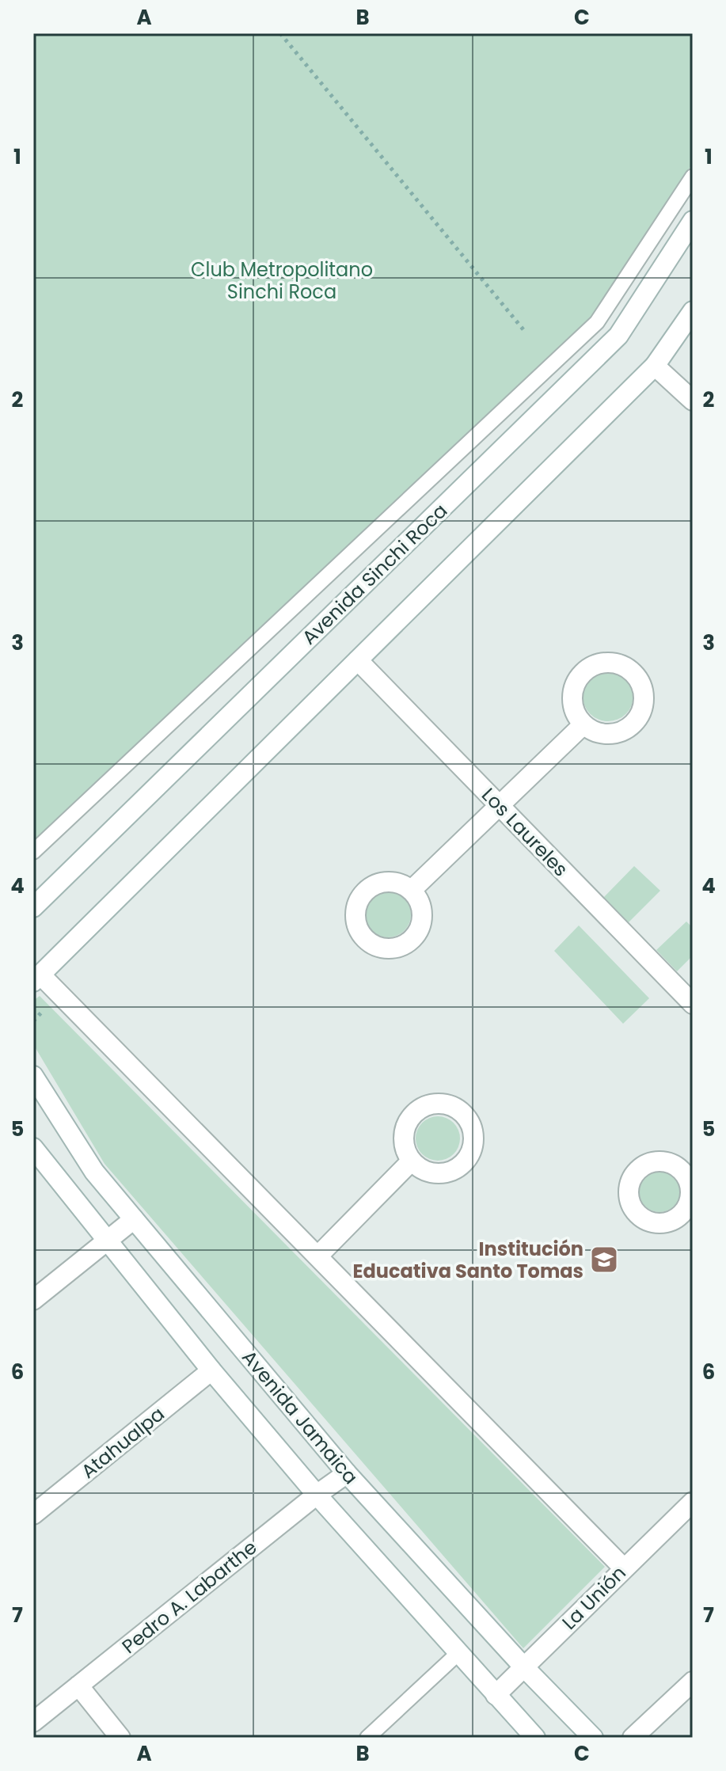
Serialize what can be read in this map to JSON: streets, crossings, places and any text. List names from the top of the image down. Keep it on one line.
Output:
{"streets":{"main road":["Avenida Sinchi Roca","Los Laureles","Avenida Jamaica","Atahualpa","Pedro A. Labarthe","La Unión"]},"crossings":[["Avenida Jamaica","Atahualpa"],["Avenida Jamaica","Pedro A. Labarthe"],["Avenida Jamaica","La Unión"]],"parks":["Club Metropolitano Sinchi Roca"],"places":{"school or university":["Institución Educativa Santo Tomas"]},"grid":{"columns":["A","B","C"],"rows":["1","2","3","4","5","6","7"]}}
